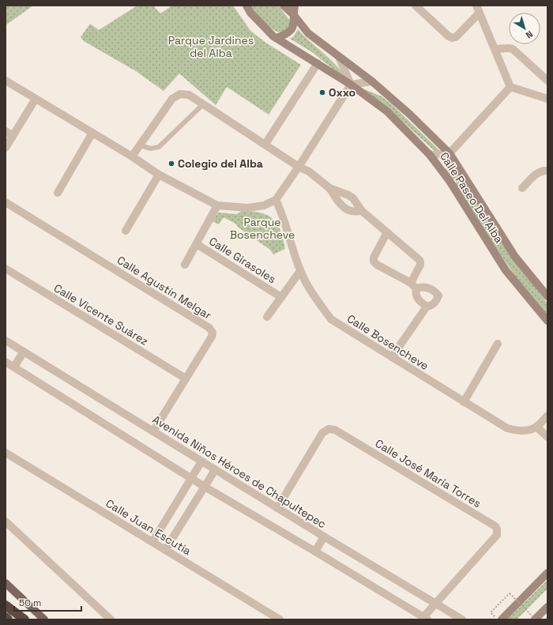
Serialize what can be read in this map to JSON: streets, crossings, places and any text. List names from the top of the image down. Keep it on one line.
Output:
{"streets":{"street":["Calle Paseo Del Alba","Calle Girasoles","Calle Agustín Melgar","Calle Vicente Suárez","Calle Bosencheve","Avenida Niños Héroes de Chapultepec","Calle José María Torres","Calle Juan Escutia"]},"crossings":[["Calle Girasoles","Calle Bosencheve"],["Calle Agustín Melgar","Calle Vicente Suárez"],["Calle Agustín Melgar","Avenida Niños Héroes de Chapultepec"],["Avenida Niños Héroes de Chapultepec","Calle José María Torres"]],"parks":["Parque Jardines del Alba","Parque Bosencheve"],"places":["Oxxo","Colegio del Alba"],"scale_bar":"50 m","north":"bottom right"}
